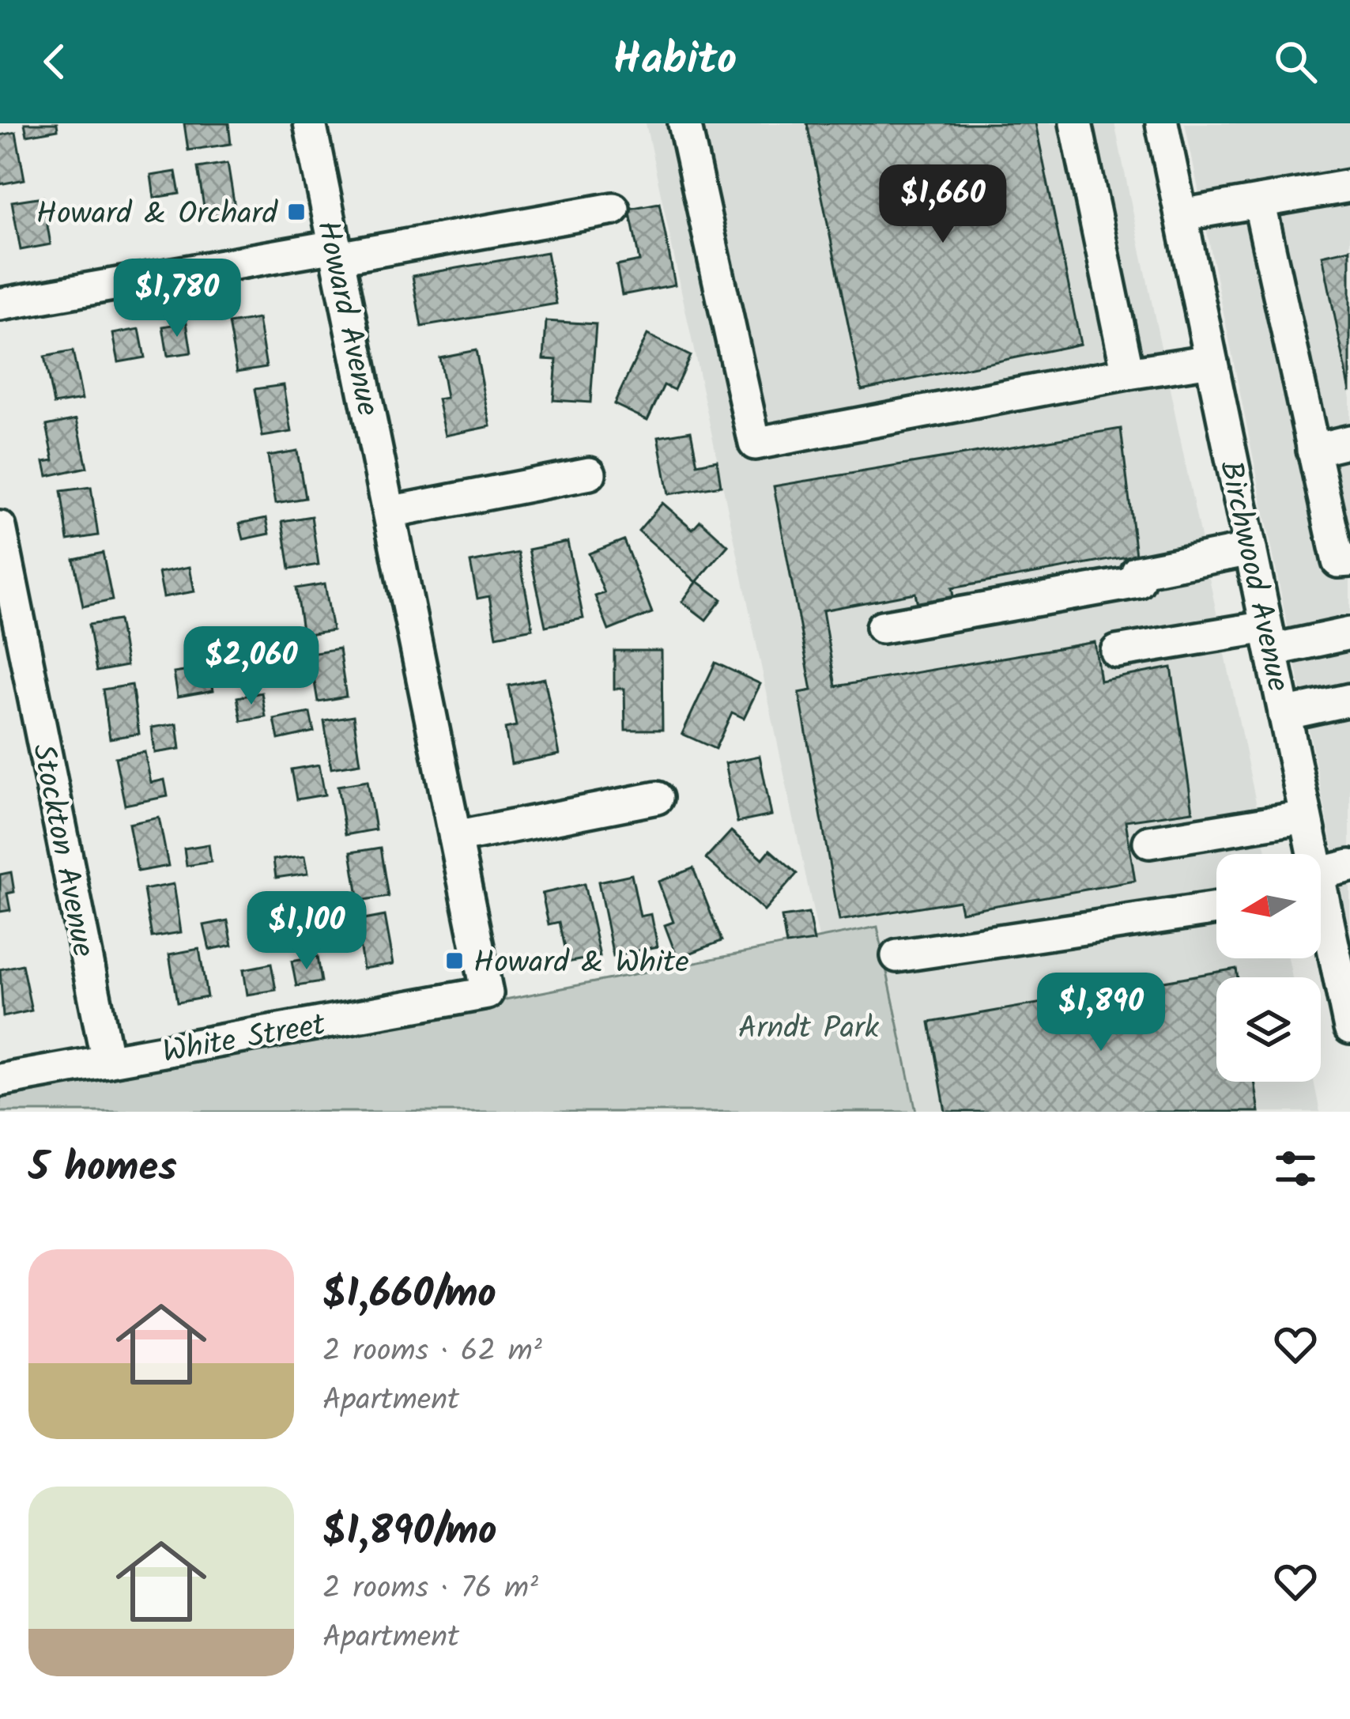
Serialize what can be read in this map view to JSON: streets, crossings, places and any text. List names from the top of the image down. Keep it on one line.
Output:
{"streets":{"street":["Howard Avenue","Birchwood Avenue","Stockton Avenue","White Street"]},"crossings":[["Howard Avenue","White Street"],["Stockton Avenue","White Street"]],"parks":["Arndt Park"],"places":{"transit":["Howard & Orchard","Howard & White"]},"north":"left","page":{"header":"Habito","price":["$1,660","$1,780","$2,060","$1,100","$1,890"],"heading":"5 homes","list":[{"name":"$1,660/mo","note":"2 rooms · 62 m² · Apartment"},{"name":"$1,890/mo","note":"2 rooms · 76 m² · Apartment"}]}}
